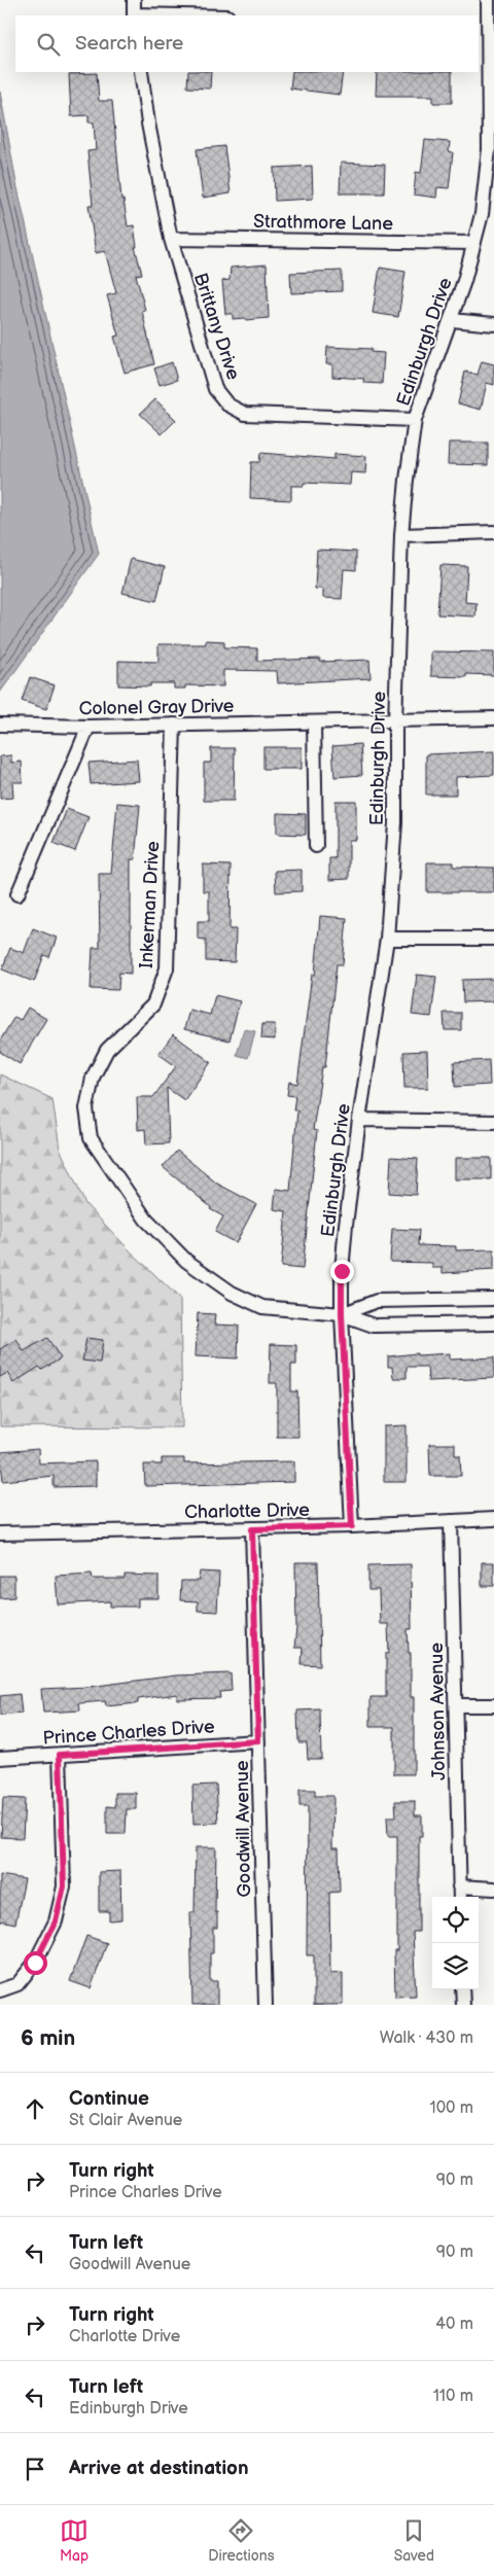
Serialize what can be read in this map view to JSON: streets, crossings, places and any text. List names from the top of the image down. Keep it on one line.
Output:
{"streets":{"street":["Strathmore Lane","Brittany Drive","Edinburgh Drive","Colonel Gray Drive","Inkerman Drive","Charlotte Drive","Johnson Avenue","Prince Charles Drive","Goodwill Avenue"]},"crossings":[["Strathmore Lane","Brittany Drive"],["Strathmore Lane","Edinburgh Drive"],["Brittany Drive","Edinburgh Drive"],["Edinburgh Drive","Colonel Gray Drive"],["Edinburgh Drive","Inkerman Drive"],["Edinburgh Drive","Charlotte Drive"],["Colonel Gray Drive","Inkerman Drive"],["Charlotte Drive","Johnson Avenue"],["Charlotte Drive","Goodwill Avenue"],["Prince Charles Drive","Goodwill Avenue"]],"page":{"search":"Search here","heading":["6 min","Walk · 430 m"],"list":[["Continue","St Clair Avenue","100 m"],["Turn right","Prince Charles Drive","90 m"],["Turn left","Goodwill Avenue","90 m"],["Turn right","Charlotte Drive","40 m"],["Turn left","Edinburgh Drive","110 m"],"Arrive at destination"],"nav":["Map","Directions","Saved"]}}
